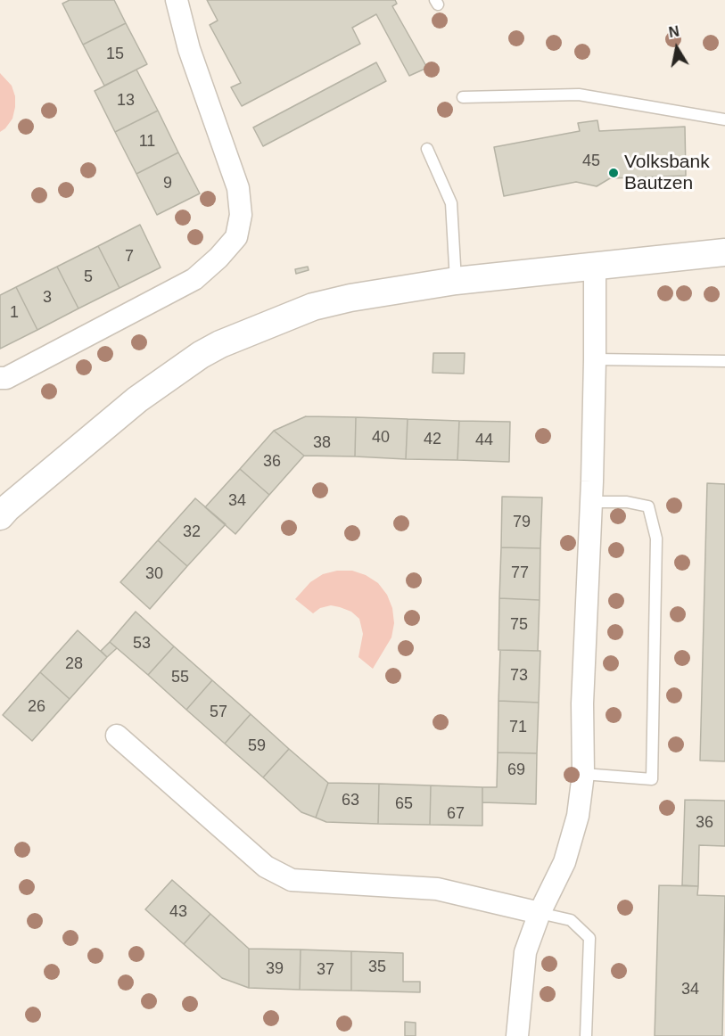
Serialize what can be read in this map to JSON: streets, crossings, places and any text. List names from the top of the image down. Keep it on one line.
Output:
{"places":["Volksbank Bautzen"],"house_numbers":["15","13","11","45","9","7","5","3","1","40","42","44","38","36","34","79","32","77","30","75","53","28","73","55","26","57","71","59","69","63","65","67","36","43","35","39","37","34"],"north":"top"}
